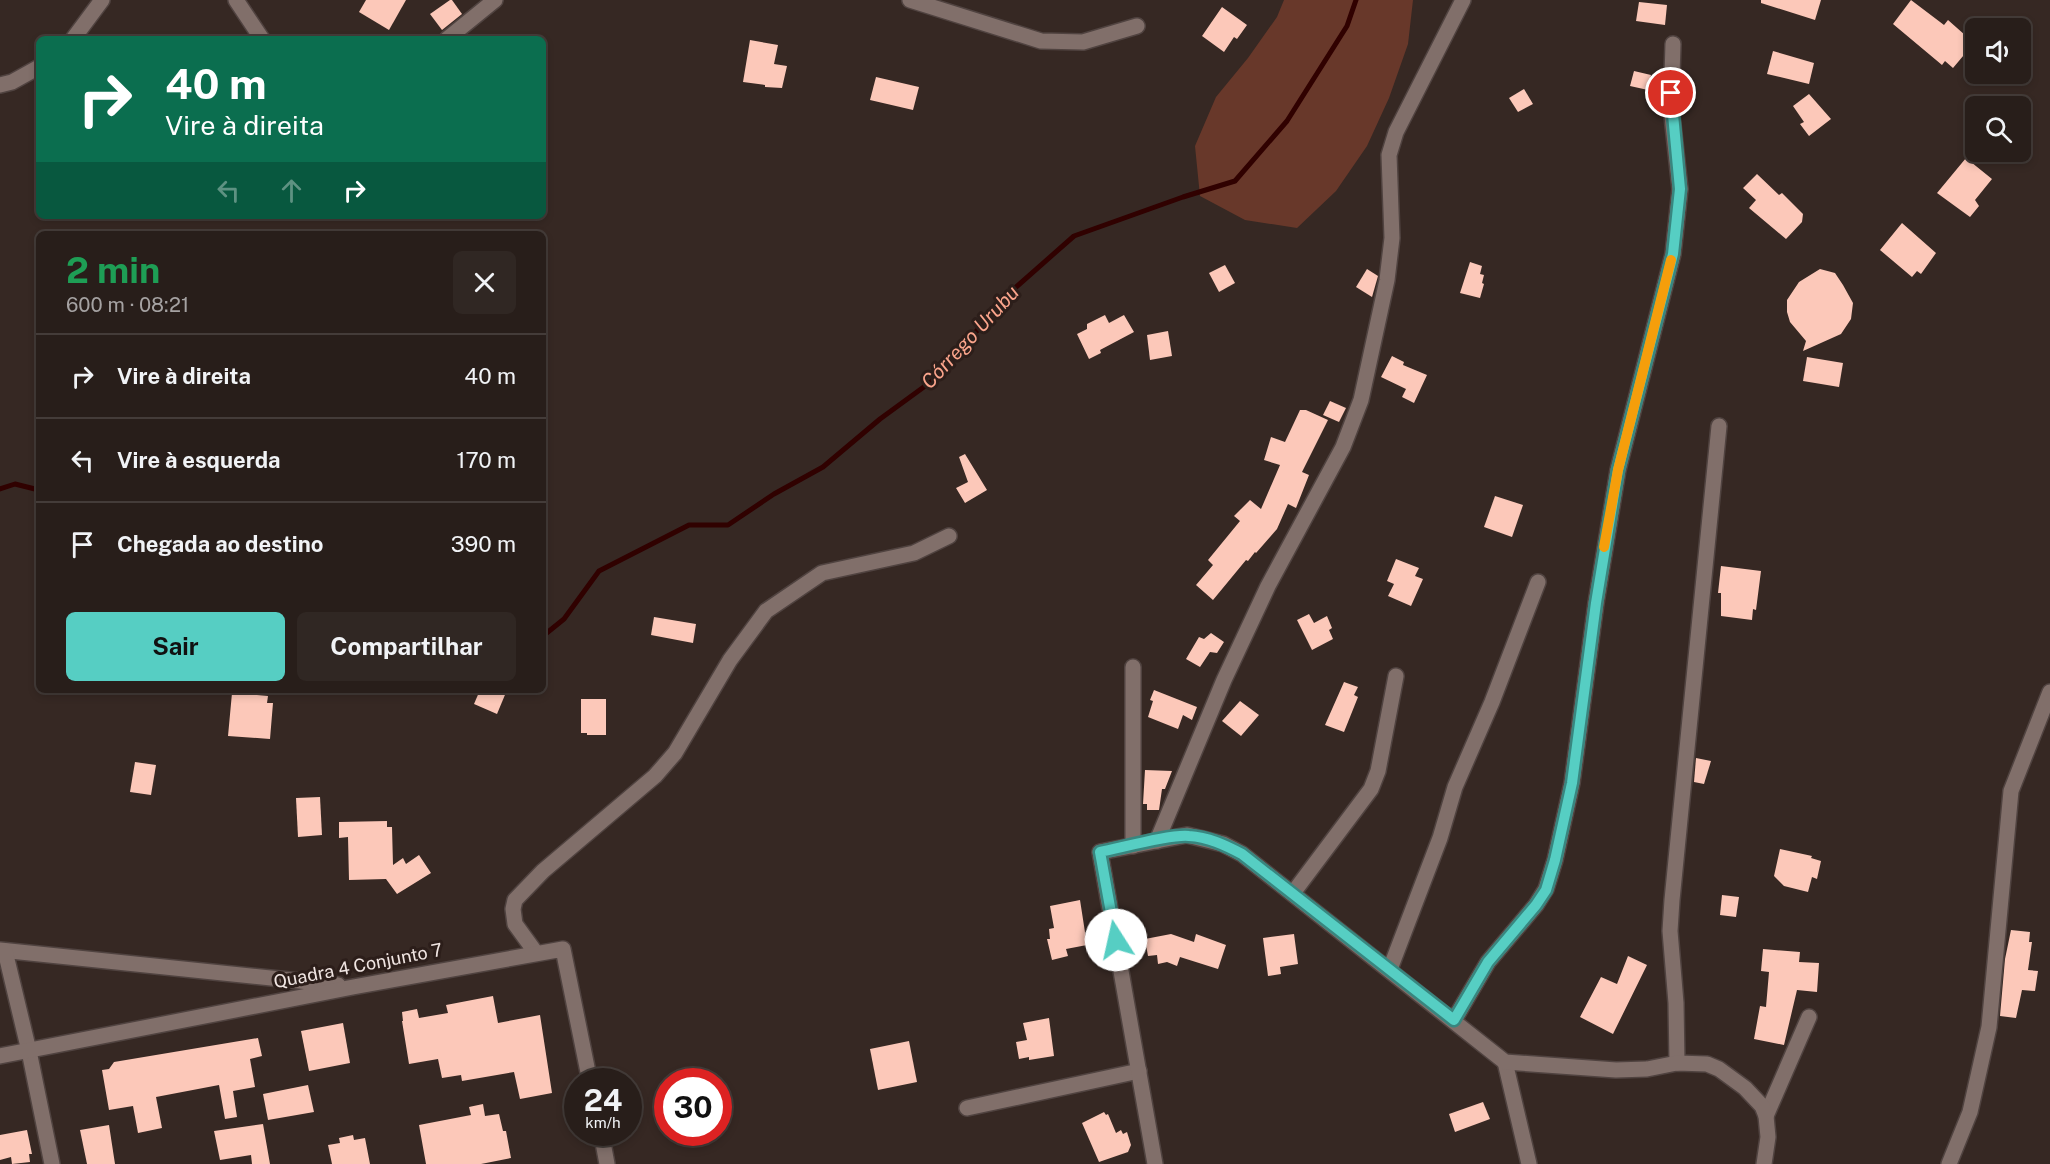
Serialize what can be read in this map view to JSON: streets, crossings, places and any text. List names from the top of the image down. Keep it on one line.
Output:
{"streets":{"street":["Quadra 4 Conjunto 7"]},"water":["Córrego Urubu"],"page":{"turn":["40 m","Vire à direita"],"heading":["2 min","600 m · 08:21"],"list":[{"name":"Vire à direita","value":"40 m"},{"name":"Vire à esquerda","value":"170 m"},{"name":"Chegada ao destino","value":"390 m"}],"buttons":["Sair","Compartilhar"],"speed":"24 km/h","limit":"30"}}
